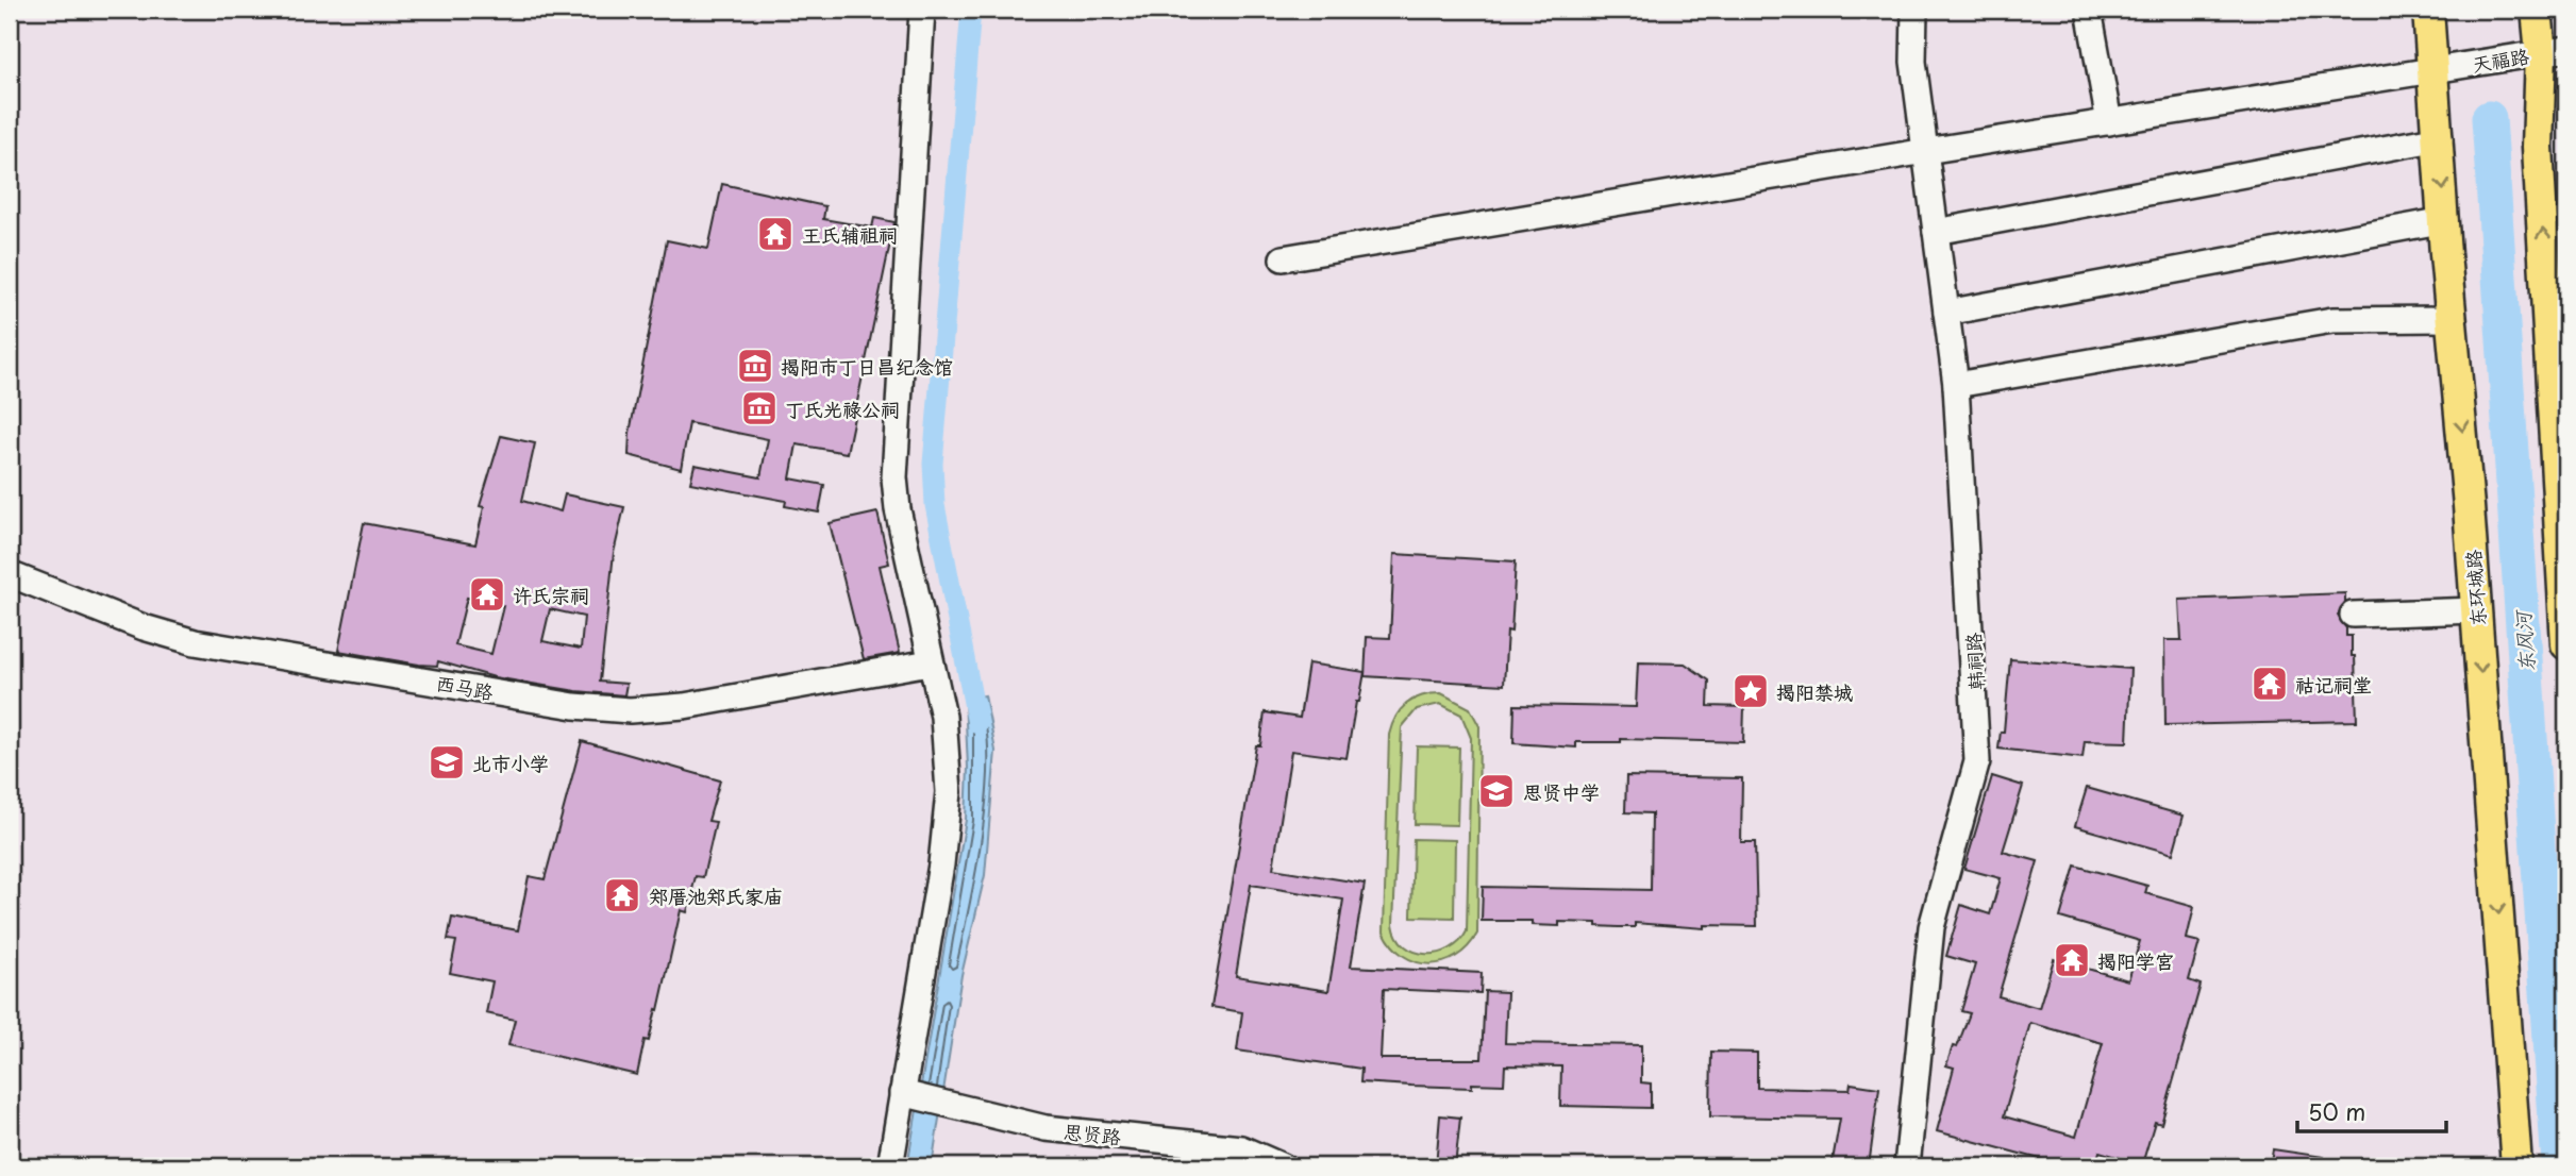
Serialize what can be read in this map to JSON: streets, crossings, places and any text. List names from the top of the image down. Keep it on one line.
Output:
{"streets":{"main road":["东环城路"],"street":["天福路","韩祠路","西马路","思贤路"]},"crossings":[["天福路","东环城路"],["天福路","韩祠路"]],"water":["东风河"],"places":{"temple":["王氏辅祖祠","许氏宗祠","祜记祠堂","郑厝池郑氏家庙","揭阳学宫"],"museum":["揭阳市丁日昌纪念馆","丁氏光禄公祠"],"place":["揭阳禁城"],"school or university":["北市小学","思贤中学"]},"scale_bar":"50 m"}
